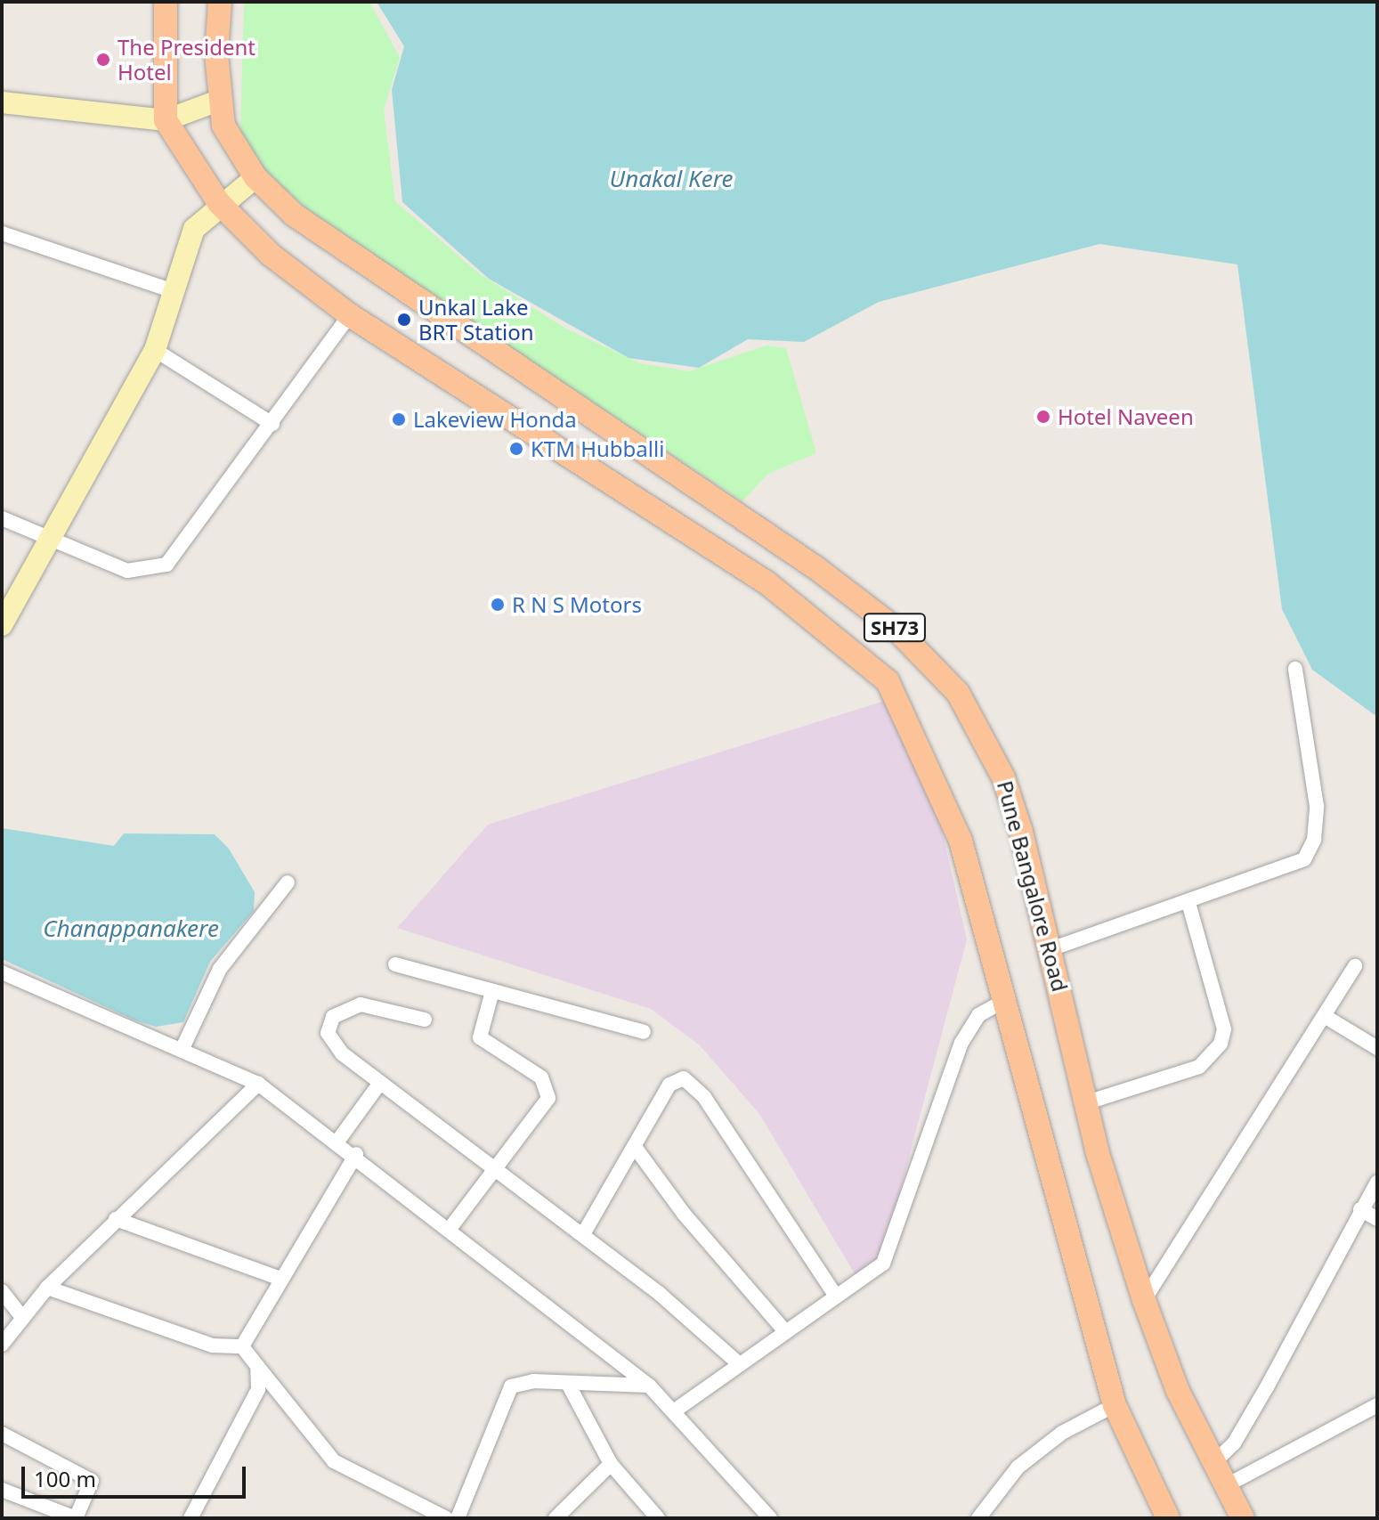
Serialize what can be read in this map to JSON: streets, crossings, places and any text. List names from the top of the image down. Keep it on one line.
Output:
{"streets":{"main road":["SH73","Pune Bangalore Road"]},"water":["Unakal Kere","Chanappanakere"],"places":["The President Hotel","Unkal Lake BRT Station","Hotel Naveen","Lakeview Honda","KTM Hubballi","R N S Motors"],"scale_bar":"100 m"}
